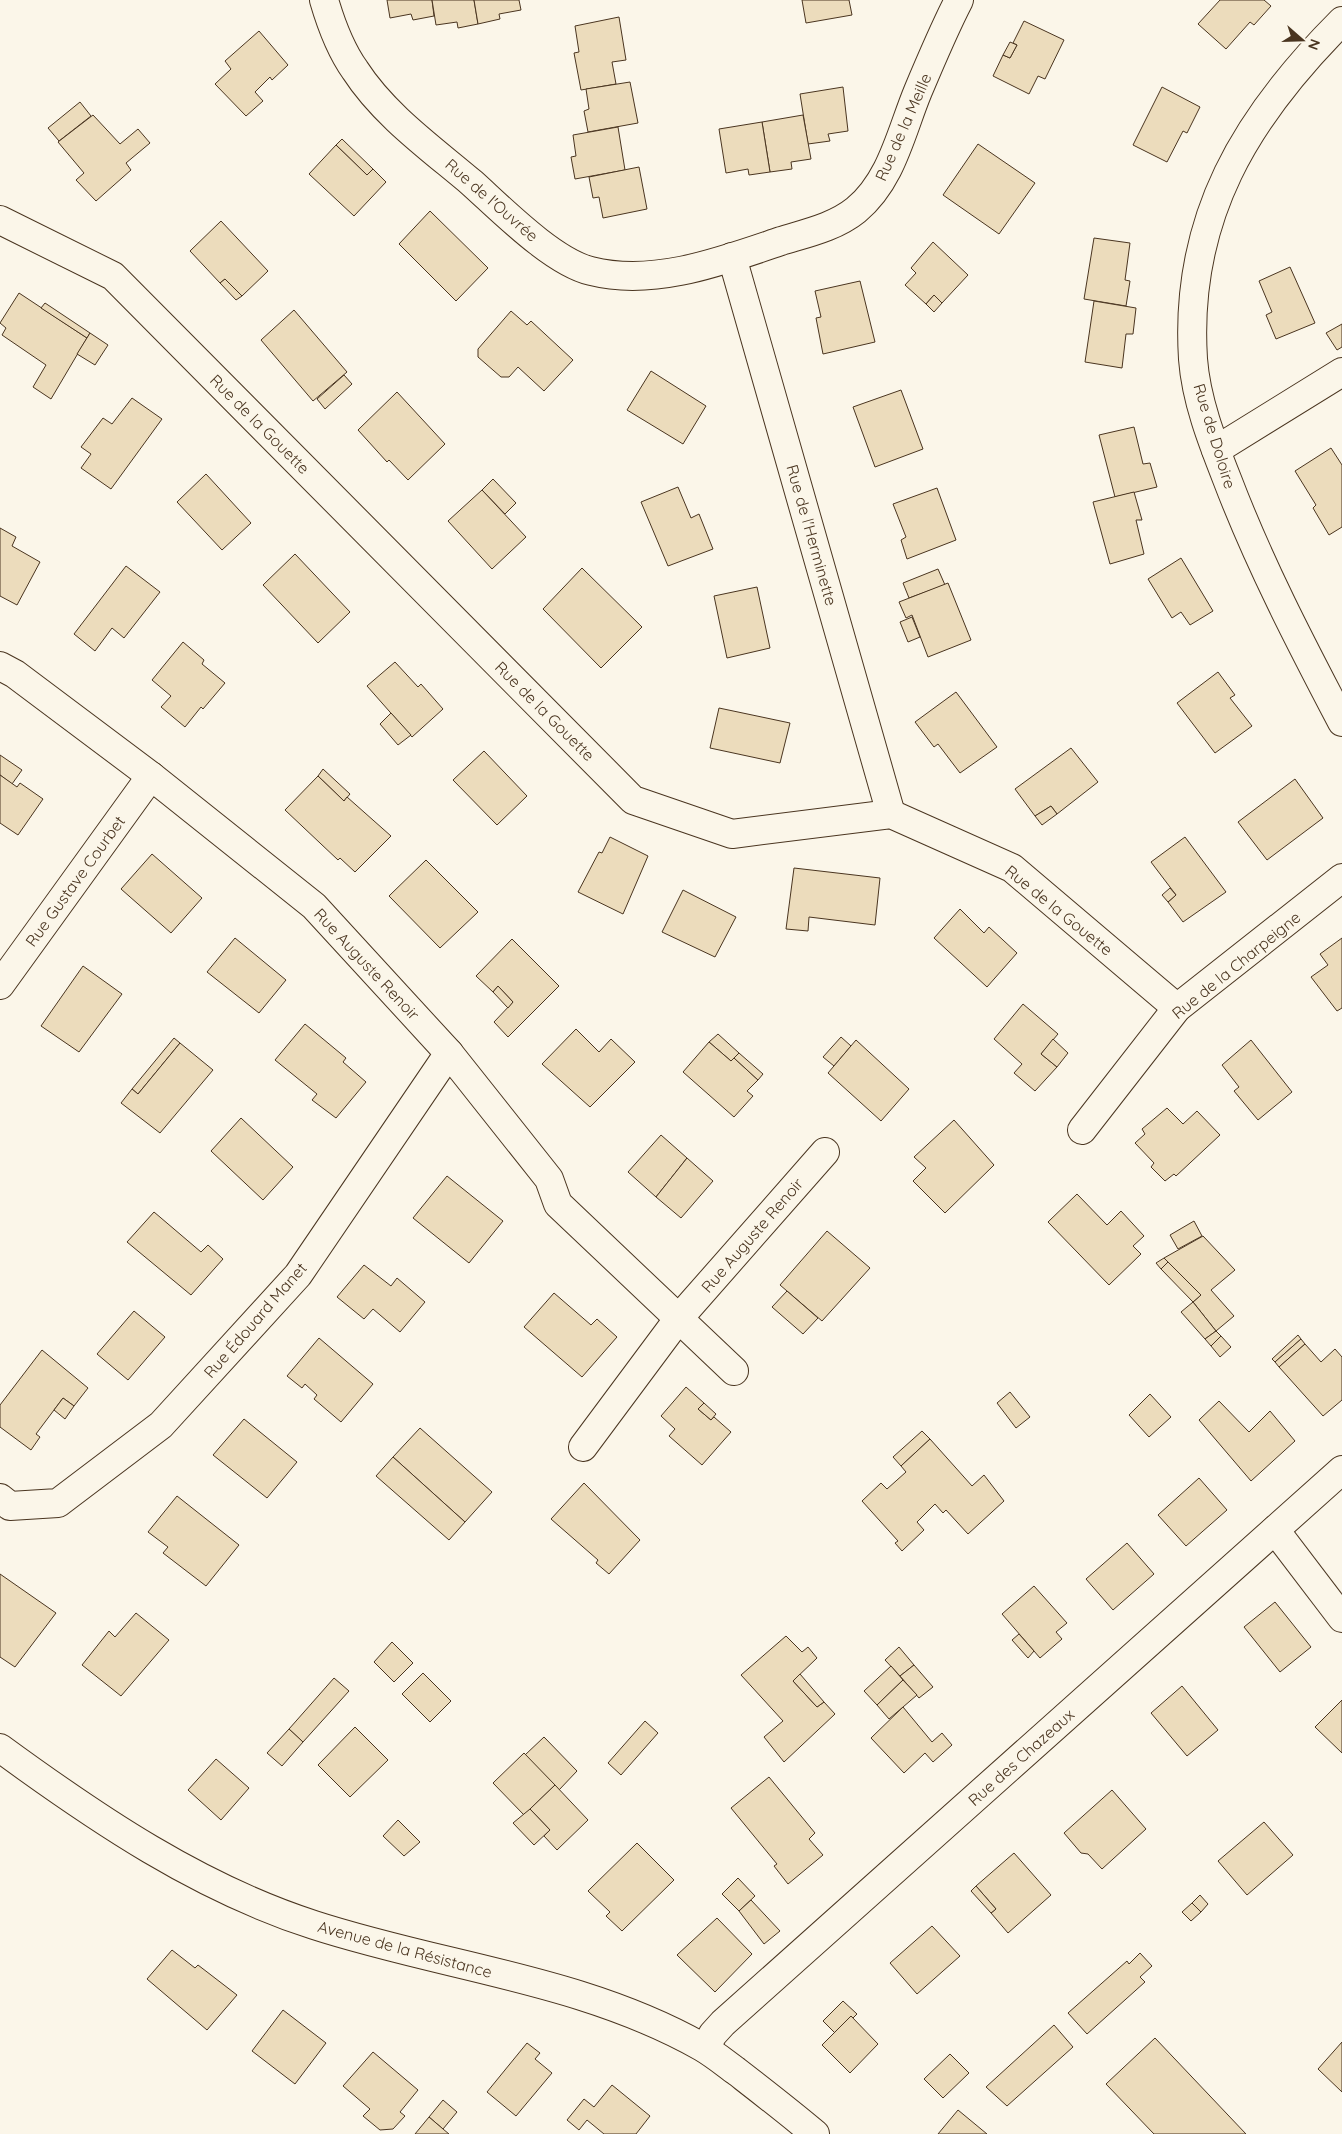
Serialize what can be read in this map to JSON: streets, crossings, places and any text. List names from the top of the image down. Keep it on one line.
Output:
{"streets":{"street":["Rue de la Meille","Rue de l'Ouvrée","Rue de la Gouette","Rue de Doloire","Rue de l'Herminette","Rue Gustave Courbet","Rue Auguste Renoir","Rue de la Charpeigne","Rue Édouard Manet","Rue des Chazeaux","Avenue de la Résistance"]},"crossings":[["Rue de la Meille","Rue de l'Ouvrée"],["Rue de la Meille","Rue de l'Herminette"],["Rue de l'Ouvrée","Rue de l'Herminette"],["Rue de la Gouette","Rue de l'Herminette"],["Rue de la Gouette","Rue de la Charpeigne"],["Rue Gustave Courbet","Rue Auguste Renoir"],["Rue Auguste Renoir","Rue Édouard Manet"],["Rue des Chazeaux","Avenue de la Résistance"]],"north":"right"}
